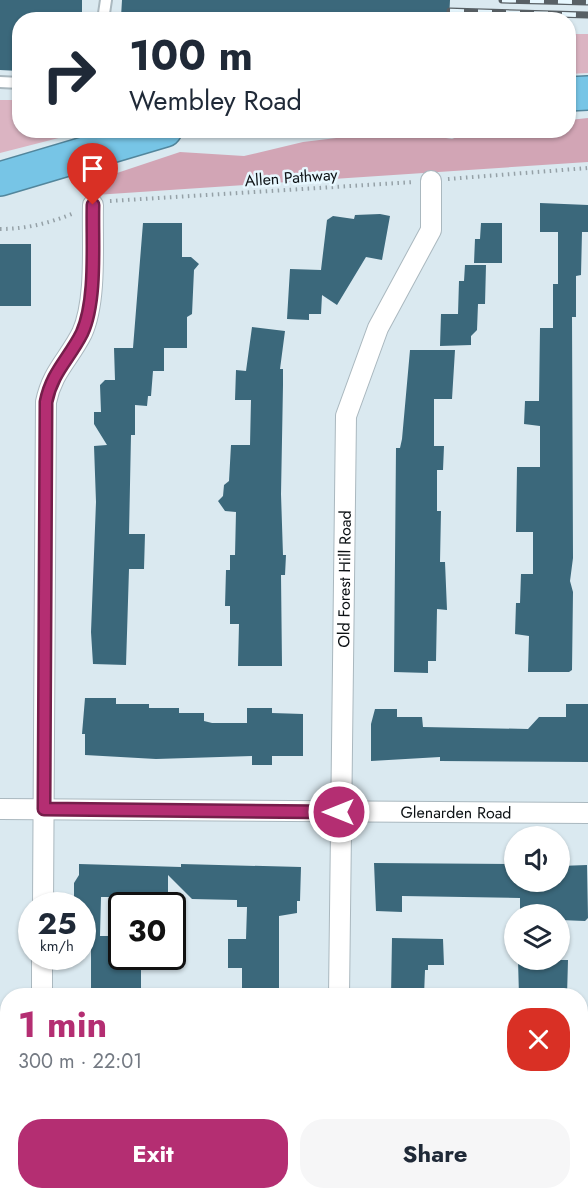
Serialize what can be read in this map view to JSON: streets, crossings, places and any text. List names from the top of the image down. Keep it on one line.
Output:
{"streets":{"street":["Old Forest Hill Road","Glenarden Road"],"path":["Allen Pathway"]},"crossings":[["Allen Pathway","Old Forest Hill Road"],["Old Forest Hill Road","Glenarden Road"]],"page":{"turn":["100 m","Wembley Road"],"speed":"25 km/h","limit":"30","heading":["1 min","300 m · 22:01"],"buttons":["Exit","Share"]}}
